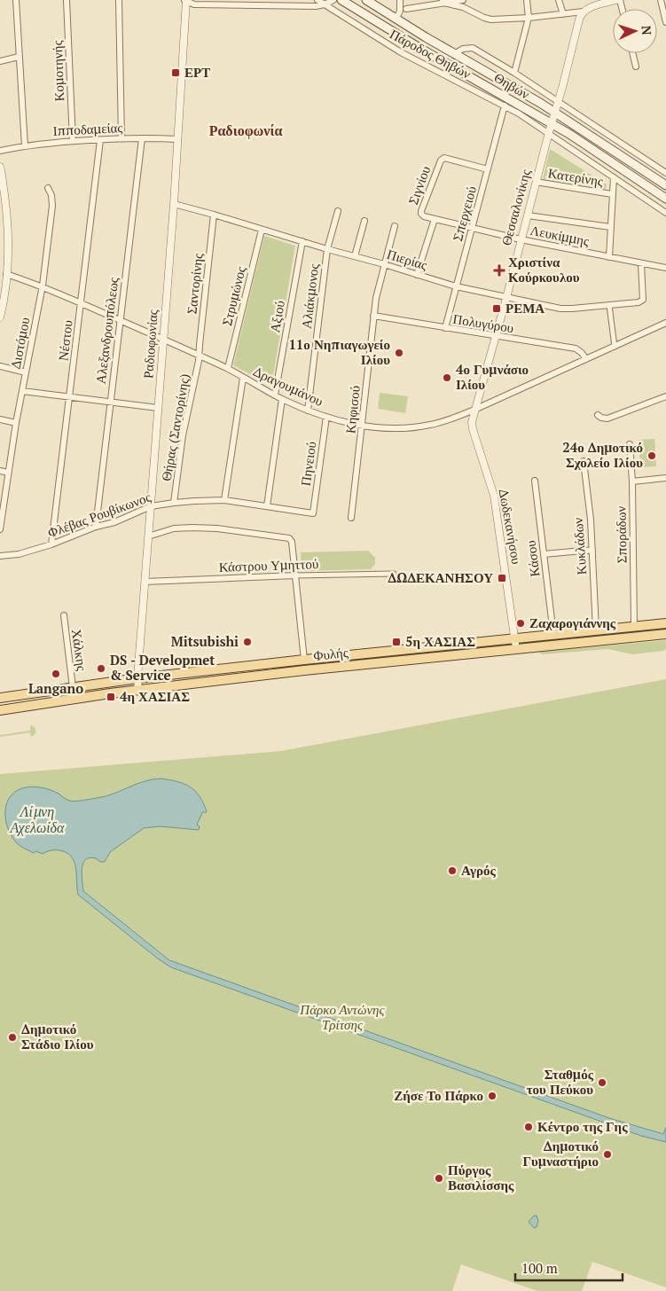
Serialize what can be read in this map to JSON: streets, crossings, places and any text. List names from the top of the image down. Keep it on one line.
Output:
{"streets":{"main road":["Θηβών","Φυλής"],"street":["Πάροδος Θηβών","Κομοτηνής","Ιπποδαμείας","Κατερίνης","Σιγνίου","Θεσσαλονίκης","Σπερχειού","Λευκίμμης","Πιερίας","Σαντορίνης","Στρυμώνος","Αλιάκμονος","Αξιού","Πολυγύρου","Αλεξανδρουπόλεως","Νέστου","Διστόμου","Ραδιοφωνίας","Δραγουμάνου","Κηφισού","Θήρας (Σαντορίνης)","Πηνειού","Φλέβας Ρουβίκωνος","Δωδεκανήσου","Σποράδων","Κυκλάδων","Κάσου","Κάστρου Υμηττού","Χάλκης"]},"crossings":[["Πάροδος Θηβών","Θηβών"],["Πάροδος Θηβών","Θεσσαλονίκης"],["Πάροδος Θηβών","Σπερχειού"],["Κομοτηνής","Ιπποδαμείας"],["Θηβών","Θεσσαλονίκης"],["Ιπποδαμείας","Αλεξανδρουπόλεως"],["Ιπποδαμείας","Νέστου"],["Ιπποδαμείας","Ραδιοφωνίας"],["Κατερίνης","Θεσσαλονίκης"],["Σιγνίου","Σπερχειού"],["Σιγνίου","Λευκίμμης"],["Θεσσαλονίκης","Λευκίμμης"],["Θεσσαλονίκης","Πιερίας"],["Θεσσαλονίκης","Πολυγύρου"],["Θεσσαλονίκης","Δραγουμάνου"],["Θεσσαλονίκης","Δωδεκανήσου"],["Σπερχειού","Λευκίμμης"],["Σπερχειού","Πιερίας"],["Σπερχειού","Πολυγύρου"],["Λευκίμμης","Πιερίας"],["Πιερίας","Σαντορίνης"],["Πιερίας","Στρυμώνος"],["Πιερίας","Αλιάκμονος"],["Πιερίας","Αξιού"],["Πιερίας","Ραδιοφωνίας"],["Πιερίας","Κηφισού"],["Σαντορίνης","Δραγουμάνου"],["Σαντορίνης","Θήρας (Σαντορίνης)"],["Στρυμώνος","Δραγουμάνου"],["Αλιάκμονος","Δραγουμάνου"],["Αξιού","Δραγουμάνου"],["Πολυγύρου","Δραγουμάνου"],["Πολυγύρου","Κηφισού"],["Αλεξανδρουπόλεως","Δραγουμάνου"],["Αλεξανδρουπόλεως","Φλέβας Ρουβίκωνος"],["Νέστου","Δραγουμάνου"],["Νέστου","Φλέβας Ρουβίκωνος"],["Διστόμου","Δραγουμάνου"],["Ραδιοφωνίας","Δραγουμάνου"],["Ραδιοφωνίας","Φλέβας Ρουβίκωνος"],["Ραδιοφωνίας","Κάστρου Υμηττού"],["Ραδιοφωνίας","Φυλής"],["Δραγουμάνου","Κηφισού"],["Δραγουμάνου","Θήρας (Σαντορίνης)"],["Δραγουμάνου","Πηνειού"],["Δραγουμάνου","Δωδεκανήσου"],["Θήρας (Σαντορίνης)","Φλέβας Ρουβίκωνος"],["Πηνειού","Φλέβας Ρουβίκωνος"],["Δωδεκανήσου","Φυλής"],["Σποράδων","Φυλής"],["Κυκλάδων","Φυλής"],["Κάσου","Φυλής"],["Χάλκης","Φυλής"]],"districts":["Ραδιοφωνία"],"water":["Λίμνη Αχελωίδα"],"parks":["Πάρκο Αντώνης Τρίτσης"],"places":{"transit":["ΕΡΤ","ΡΕΜΑ","ΔΩΔΕΚΑΝΗΣΟΥ","5η ΧΑΣΙΑΣ","4η ΧΑΣΙΑΣ"],"health":["Χριστίνα Κούρκουλου"],"other":["11ο Νηπιαγωγείο Ιλίου","4ο Γυμνάσιο Ιλίου","24ο Δημοτικό Σχολείο Ιλίου","Ζαχαρογιάννης","Mitsubishi","DS - Developmet & Service","Langano","Αγρός","Δημοτικό Στάδιο Ιλίου","Σταθμός του Πεύκου","Ζήσε Το Πάρκο","Κέντρο της Γης","Δημοτικό Γυμναστήριο","Πύργος Βασιλίσσης"]},"scale_bar":"100 m","north":"right"}
